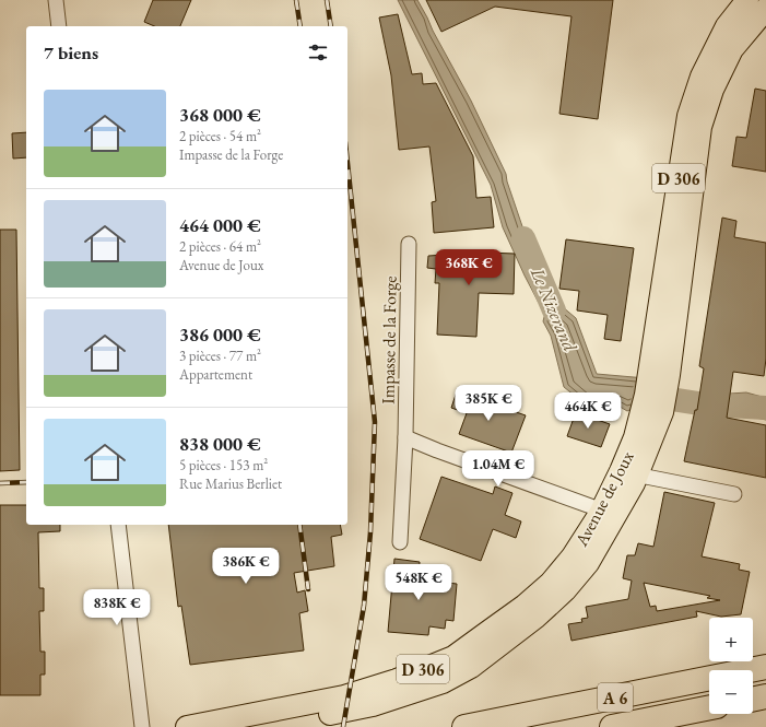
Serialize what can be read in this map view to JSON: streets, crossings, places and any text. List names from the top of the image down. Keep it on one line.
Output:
{"streets":{"highway":["A 6"],"main road":["D 306","Avenue de Joux"],"street":["Impasse de la Forge"]},"water":["Le Nizerand"],"page":{"heading":"7 biens","list":[{"name":"368 000 €","note":"2 pièces · 54 m² · Impasse de la Forge"},{"name":"464 000 €","note":"2 pièces · 64 m² · Avenue de Joux"},{"name":"386 000 €","note":"3 pièces · 77 m² · Appartement"},{"name":"838 000 €","note":"5 pièces · 153 m² · Rue Marius Berliet"}],"price":["368K €","385K €","464K €","1.04M €","386K €","548K €","838K €"],"map_buttons":["+","−"]}}
